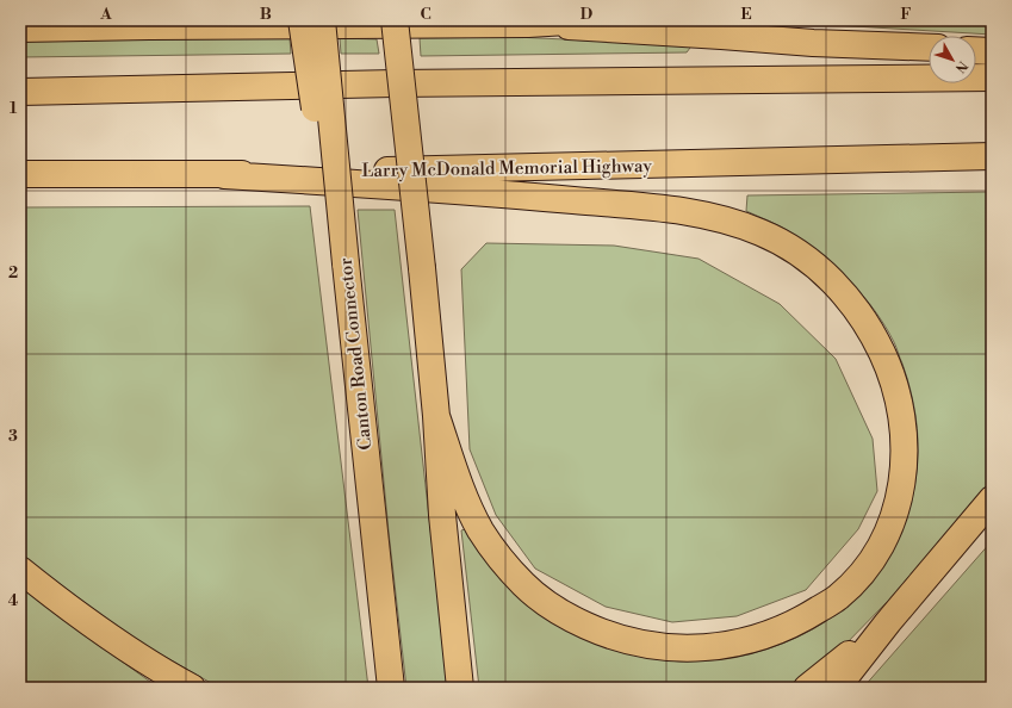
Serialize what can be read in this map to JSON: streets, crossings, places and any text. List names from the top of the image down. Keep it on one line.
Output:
{"streets":{"highway":["Larry McDonald Memorial Highway","Canton Road Connector"]},"north":"bottom right","grid":{"columns":["A","B","C","D","E","F"],"rows":["1","2","3","4"]}}
